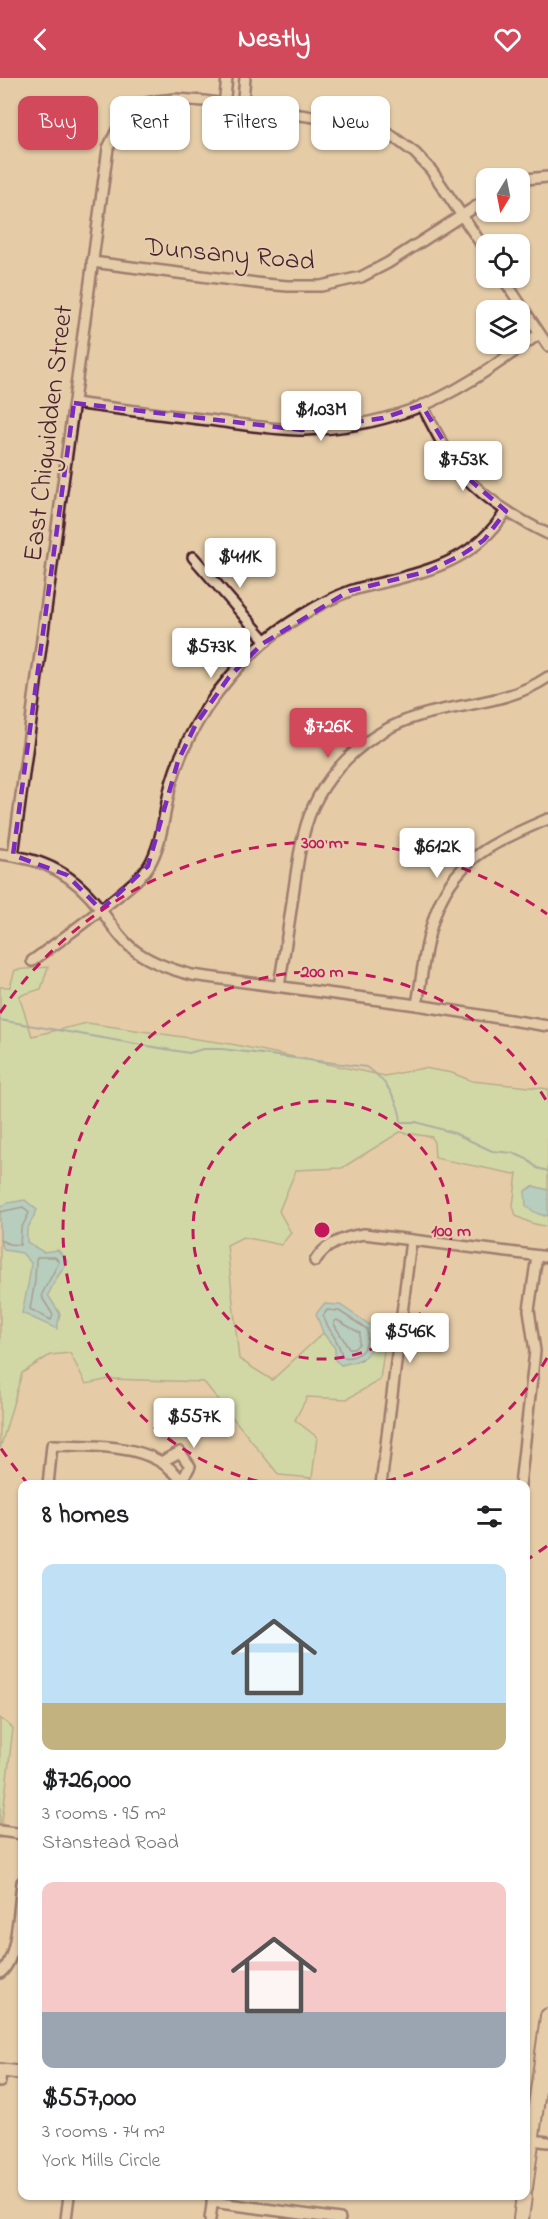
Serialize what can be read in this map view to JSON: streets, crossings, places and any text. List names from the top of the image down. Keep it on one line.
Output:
{"streets":{"street":["Dunsany Road","East Chigwidden Street"]},"crossings":[["Dunsany Road","East Chigwidden Street"]],"north":"bottom","page":{"header":"Nestly","chip":["Buy","Rent","Filters","New"],"price":["$1.03M","$753K","$411K","$573K","$726K","$612K","$546K","$557K"],"heading":"8 homes","list":[{"name":"$726,000","note":"3 rooms · 95 m² · Stanstead Road"},{"name":"$557,000","note":"3 rooms · 74 m² · York Mills Circle"}]},"rings":["300 m","200 m","100 m"]}
